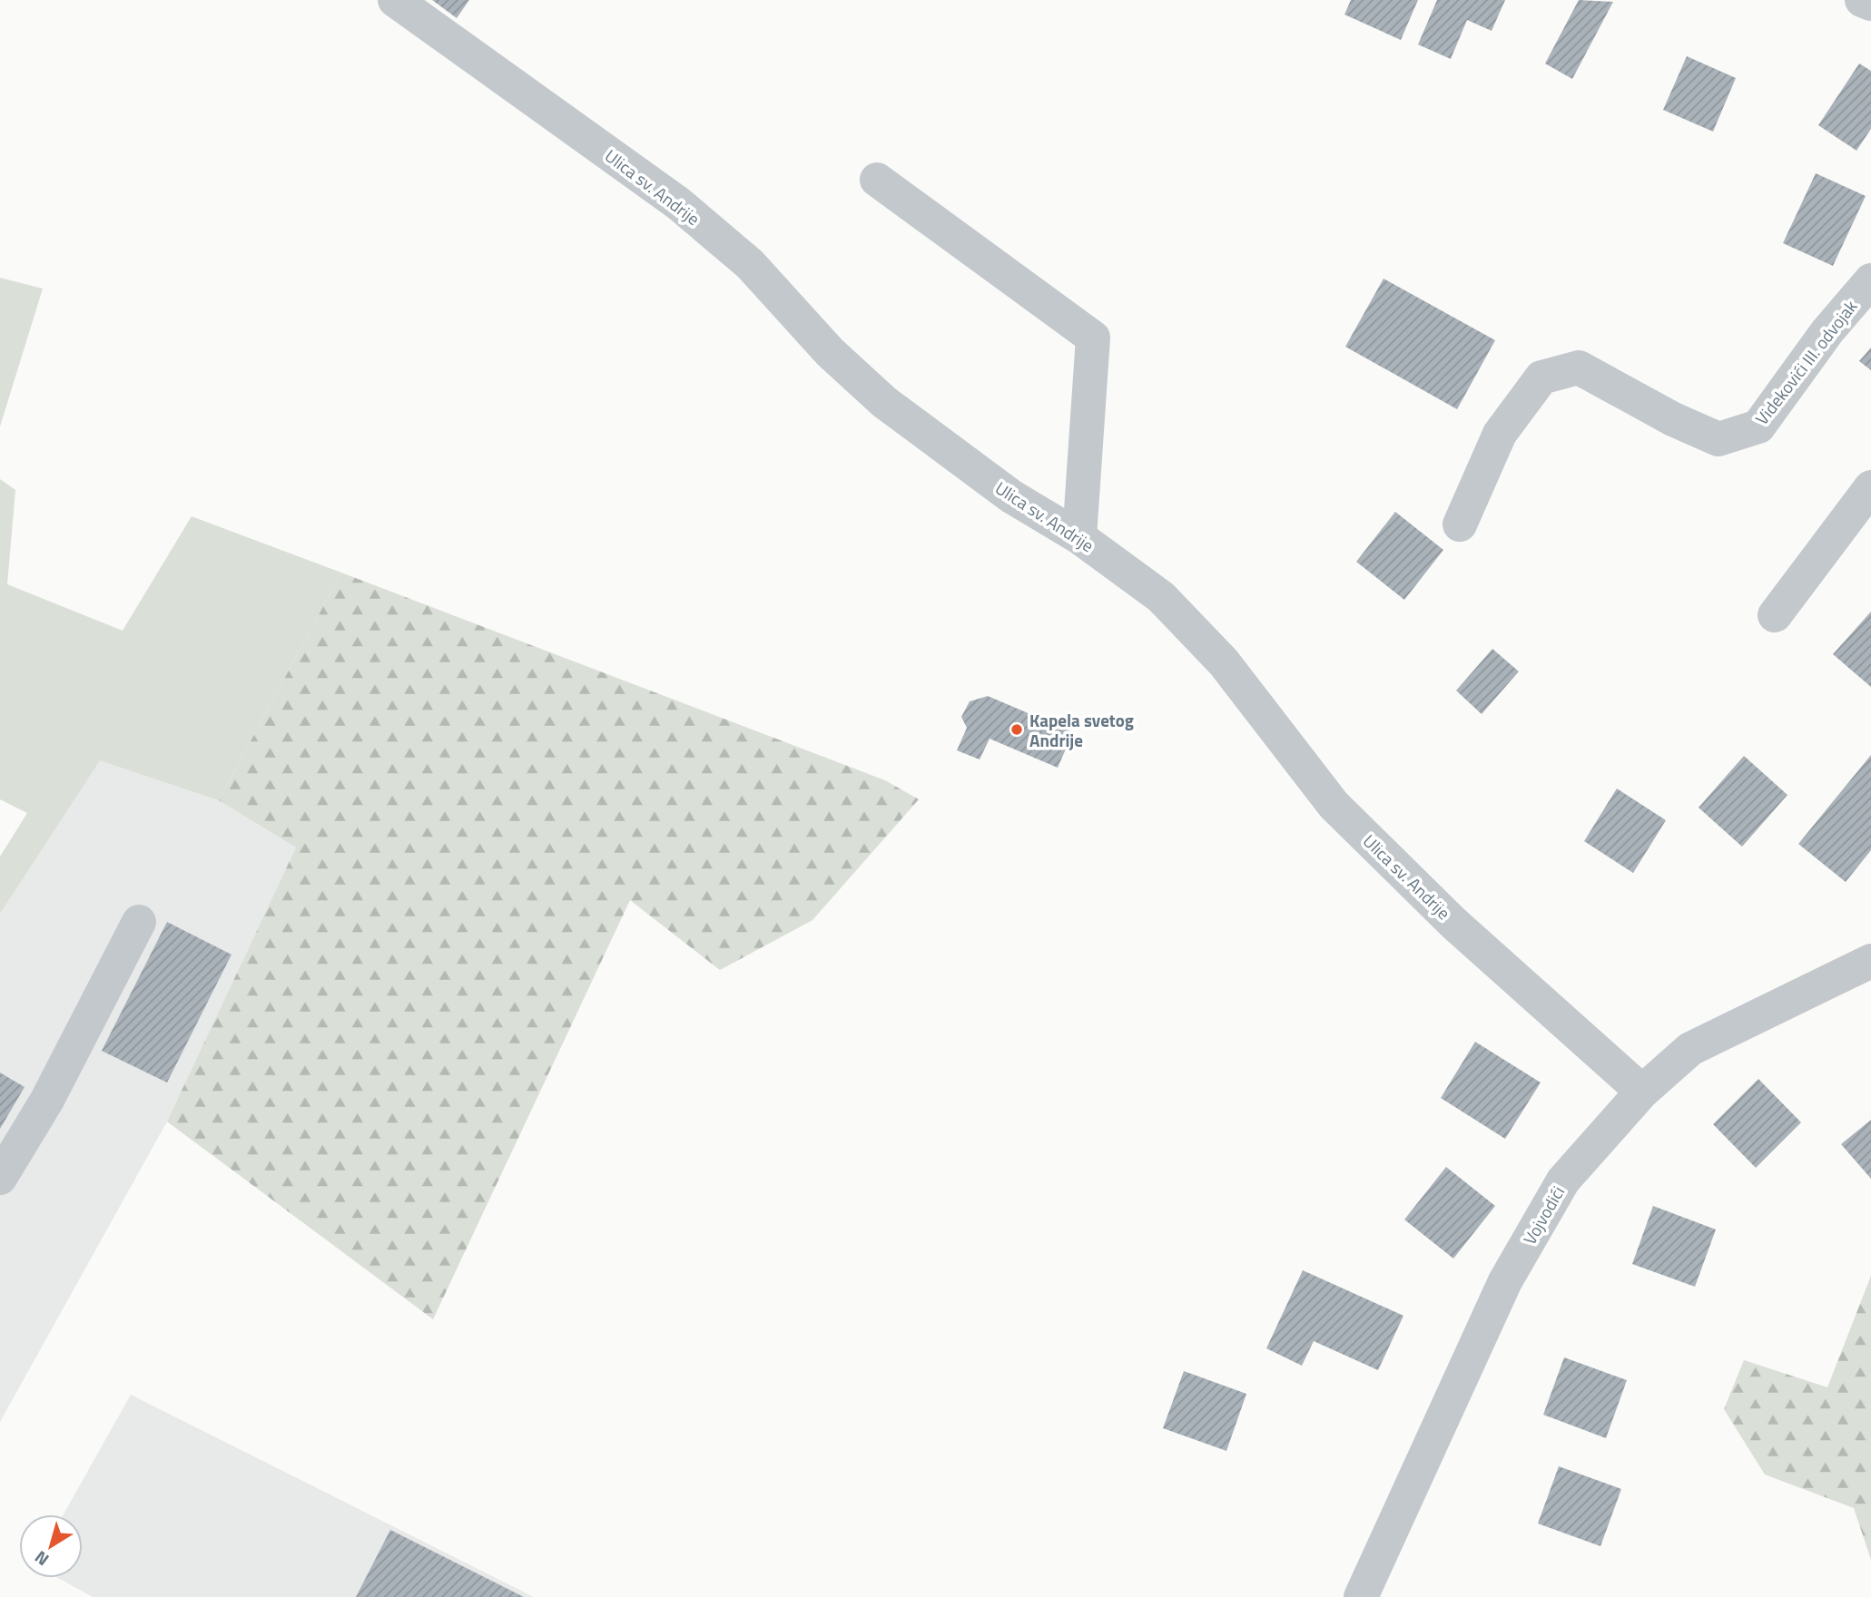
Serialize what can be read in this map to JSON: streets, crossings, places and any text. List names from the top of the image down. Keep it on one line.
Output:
{"streets":{"street":["Ulica sv. Andrije","Videkovići III. odvojak","Vojvodići"]},"crossings":[["Ulica sv. Andrije","Vojvodići"]],"places":["Kapela svetog Andrije"],"north":"bottom left"}
